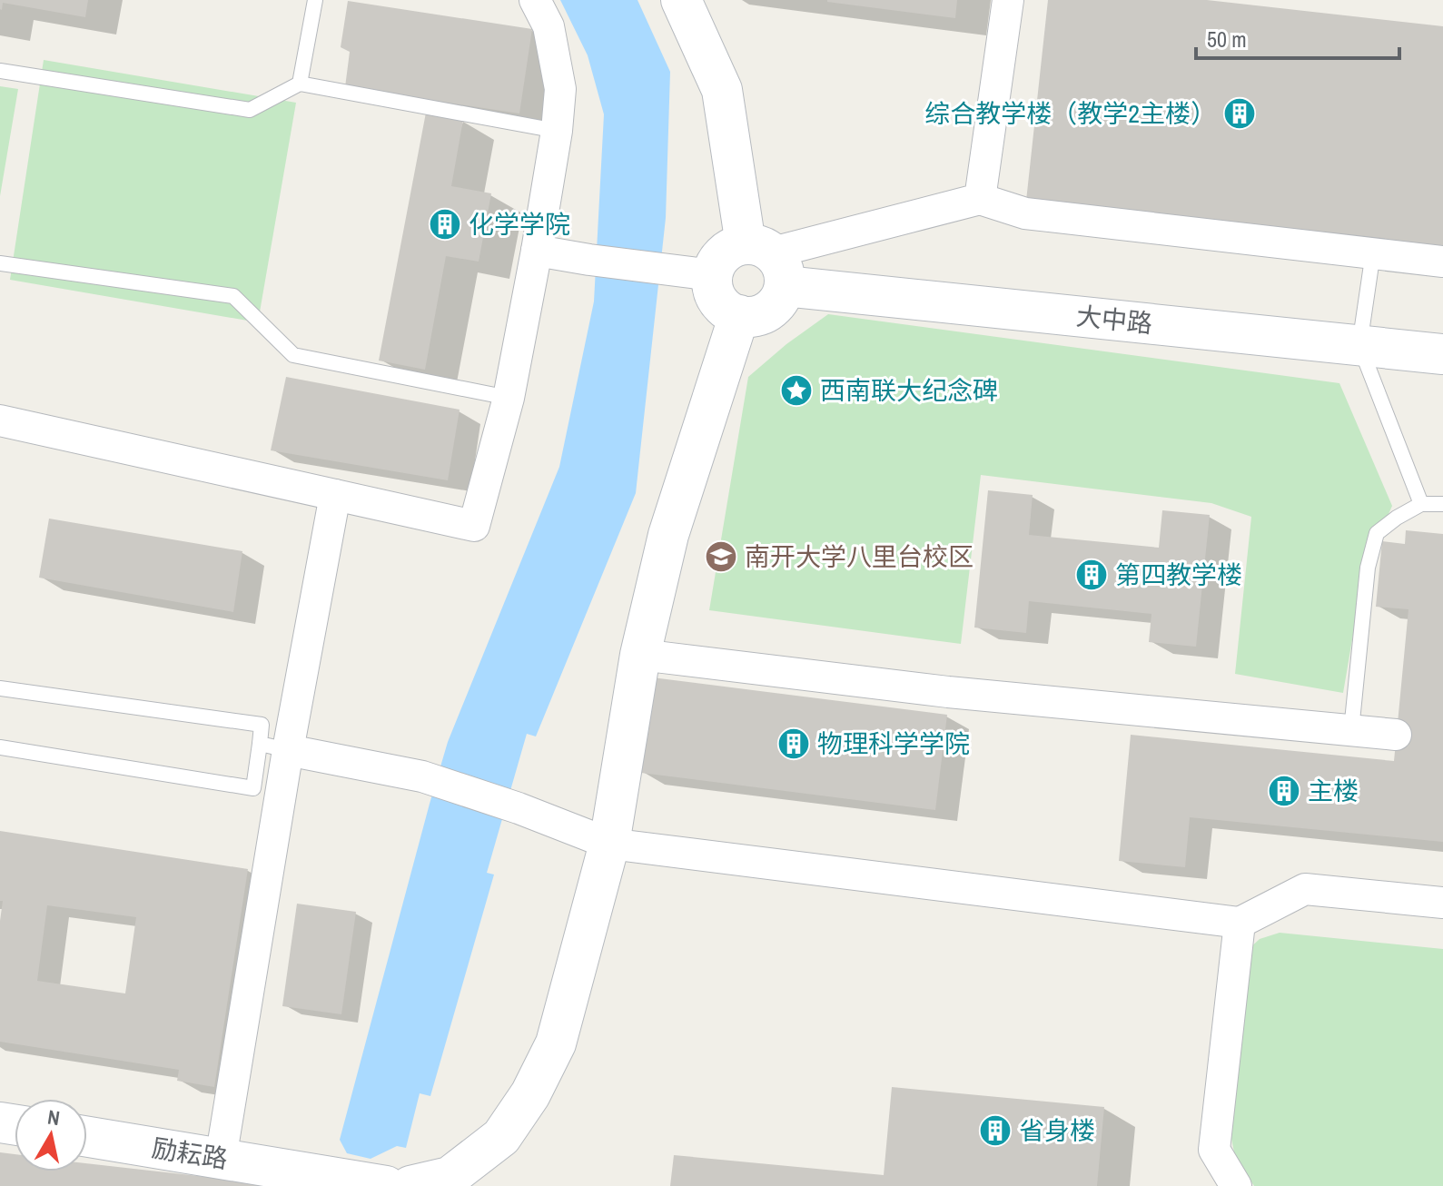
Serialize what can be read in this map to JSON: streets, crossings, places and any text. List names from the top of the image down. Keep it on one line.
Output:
{"streets":{"street":["大中路","励耘路"]},"places":{"building":["综合教学楼（教学2主楼）","化学学院","第四教学楼","物理科学学院","主楼","省身楼"],"place":["西南联大纪念碑"],"school or university":["南开大学八里台校区"]},"scale_bar":"50 m","north":"top"}
